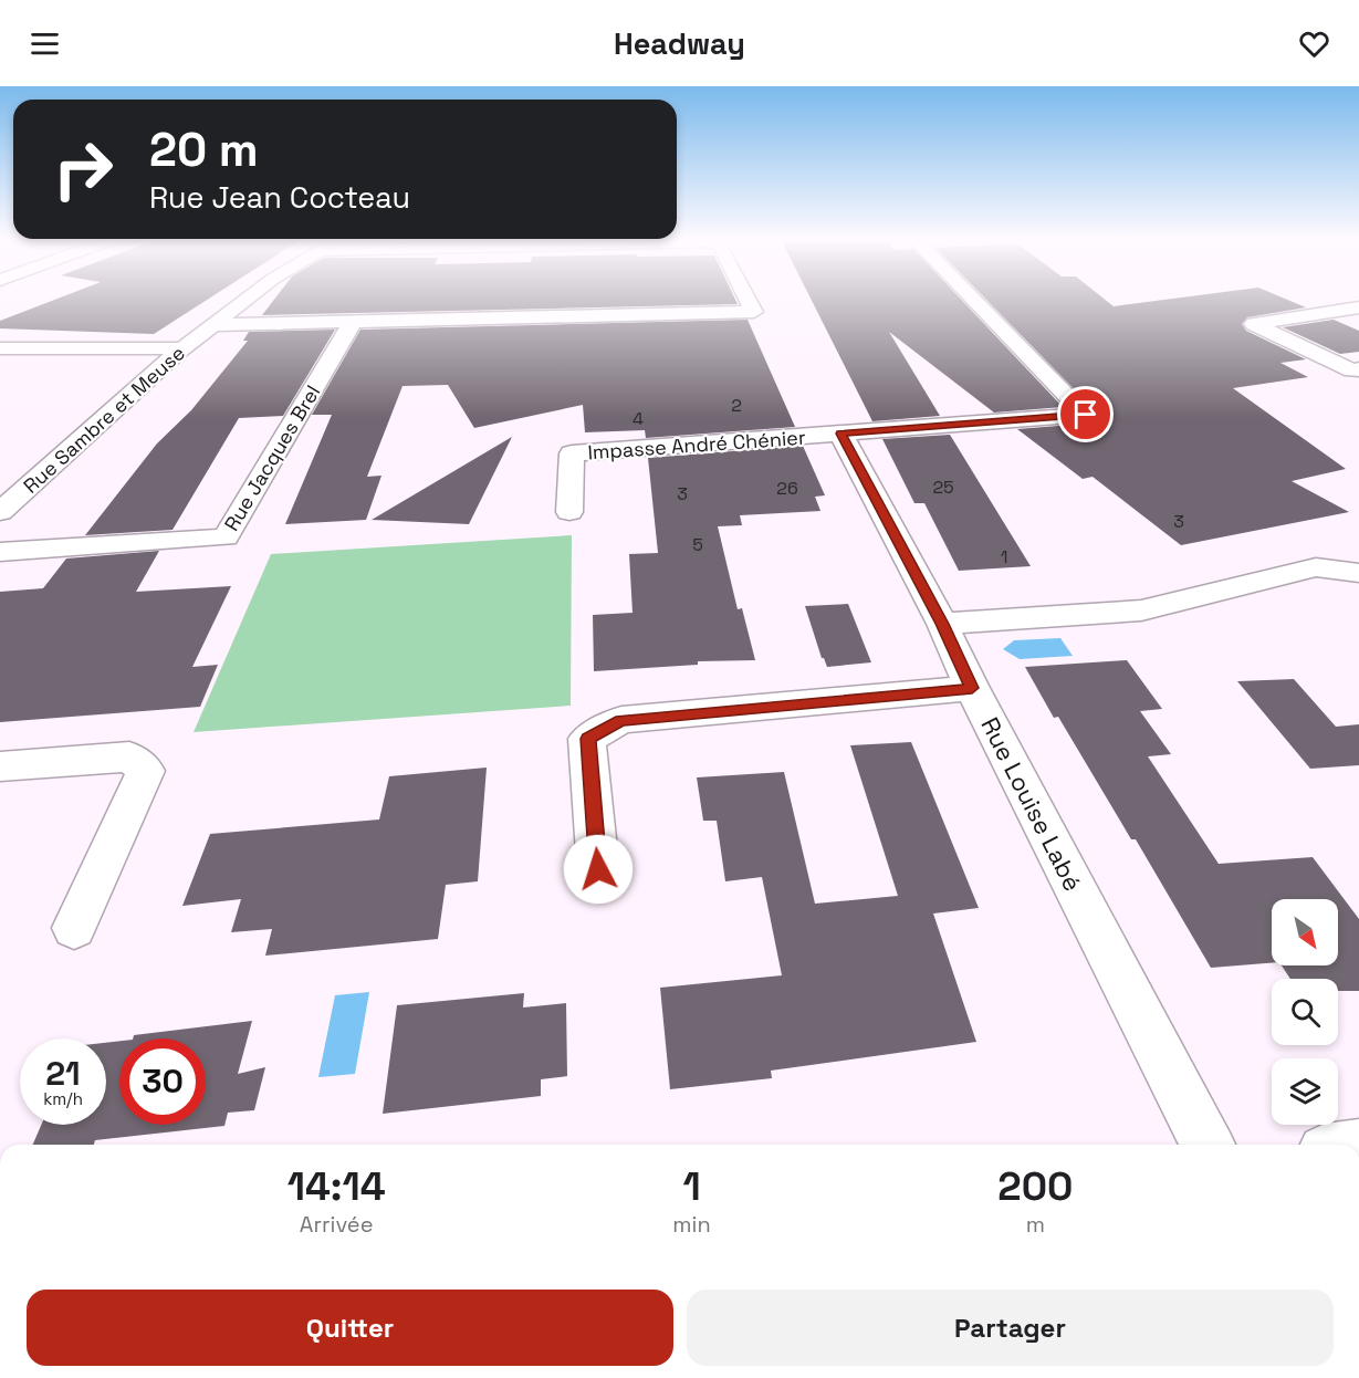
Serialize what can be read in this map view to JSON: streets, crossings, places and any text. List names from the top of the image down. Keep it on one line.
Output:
{"streets":{"street":["Rue Sambre et Meuse","Impasse André Chénier","Rue Jacques Brel","Rue Louise Labé"]},"crossings":[["Impasse André Chénier","Rue Louise Labé"]],"house_numbers":["2","4","25","26","3","3","5","1"],"north":"bottom right","page":{"header":"Headway","turn":["20 m","Rue Jean Cocteau"],"speed":"21 km/h","limit":"30","eta":["14:14","Arrivée","1","min","200","m"],"buttons":["Quitter","Partager"]}}
